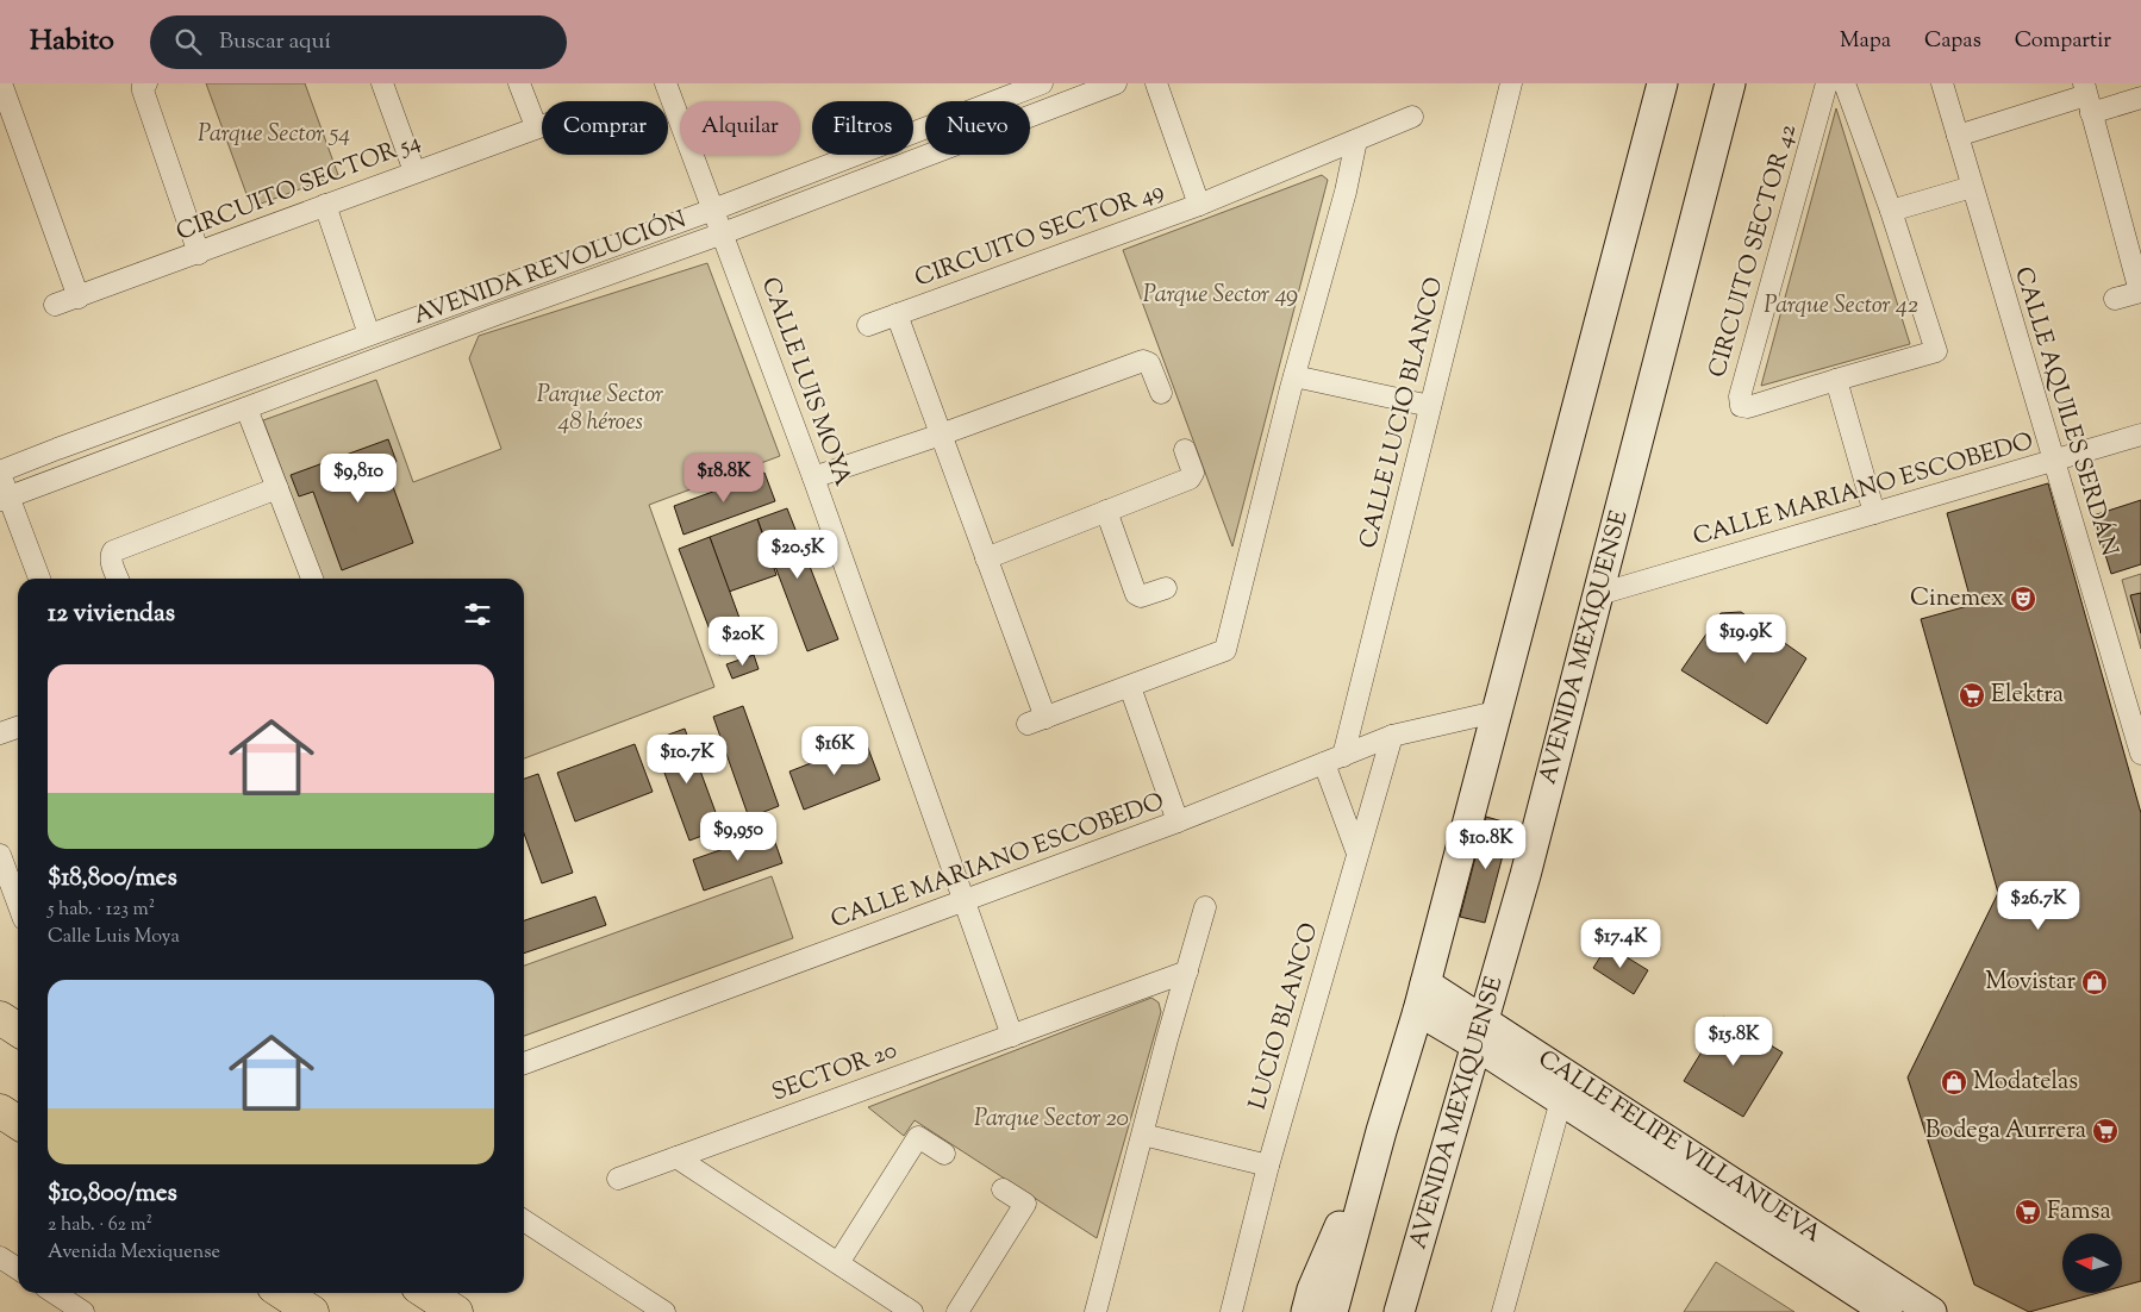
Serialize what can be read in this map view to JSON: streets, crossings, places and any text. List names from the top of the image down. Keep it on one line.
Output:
{"streets":{"main road":["AVENIDA MEXIQUENSE","CALLE FELIPE VILLANUEVA"],"street":["CIRCUITO SECTOR 54","CIRCUITO SECTOR 49","CIRCUITO SECTOR 42","AVENIDA REVOLUCIÓN","CALLE LUIS MOYA","CALLE AQUILES SERDÁN","CALLE LUCIO BLANCO","CALLE MARIANO ESCOBEDO","LUCIO BLANCO","SECTOR 20"]},"crossings":[["AVENIDA REVOLUCIÓN","CALLE LUIS MOYA"],["CALLE LUIS MOYA","CALLE MARIANO ESCOBEDO"],["CALLE AQUILES SERDÁN","CALLE MARIANO ESCOBEDO"],["CALLE LUCIO BLANCO","CALLE MARIANO ESCOBEDO"],["CALLE MARIANO ESCOBEDO","AVENIDA MEXIQUENSE"],["CALLE MARIANO ESCOBEDO","LUCIO BLANCO"],["AVENIDA MEXIQUENSE","CALLE FELIPE VILLANUEVA"]],"parks":["Parque Sector 54","Parque Sector 49","Parque Sector 42","Parque Sector 48 héroes","Parque Sector 20"],"places":{"theatre":["Cinemex"],"supermarket":["Elektra","Bodega Aurrera","Famsa"],"shop":["Movistar","Modatelas"]},"north":"left","page":{"header":"Habito","search":"Buscar aquí","nav":["Mapa","Capas","Compartir"],"chip":["Comprar","Alquilar","Filtros","Nuevo"],"price":["$9,810","$18.8K","$20.5K","$19.9K","$20K","$16K","$10.7K","$9,950","$10.8K","$26.7K","$17.4K","$15.8K"],"heading":"12 viviendas","list":[{"name":"$18,800/mes","note":"5 hab. · 123 m² · Calle Luis Moya"},{"name":"$10,800/mes","note":"2 hab. · 62 m² · Avenida Mexiquense"}]}}
